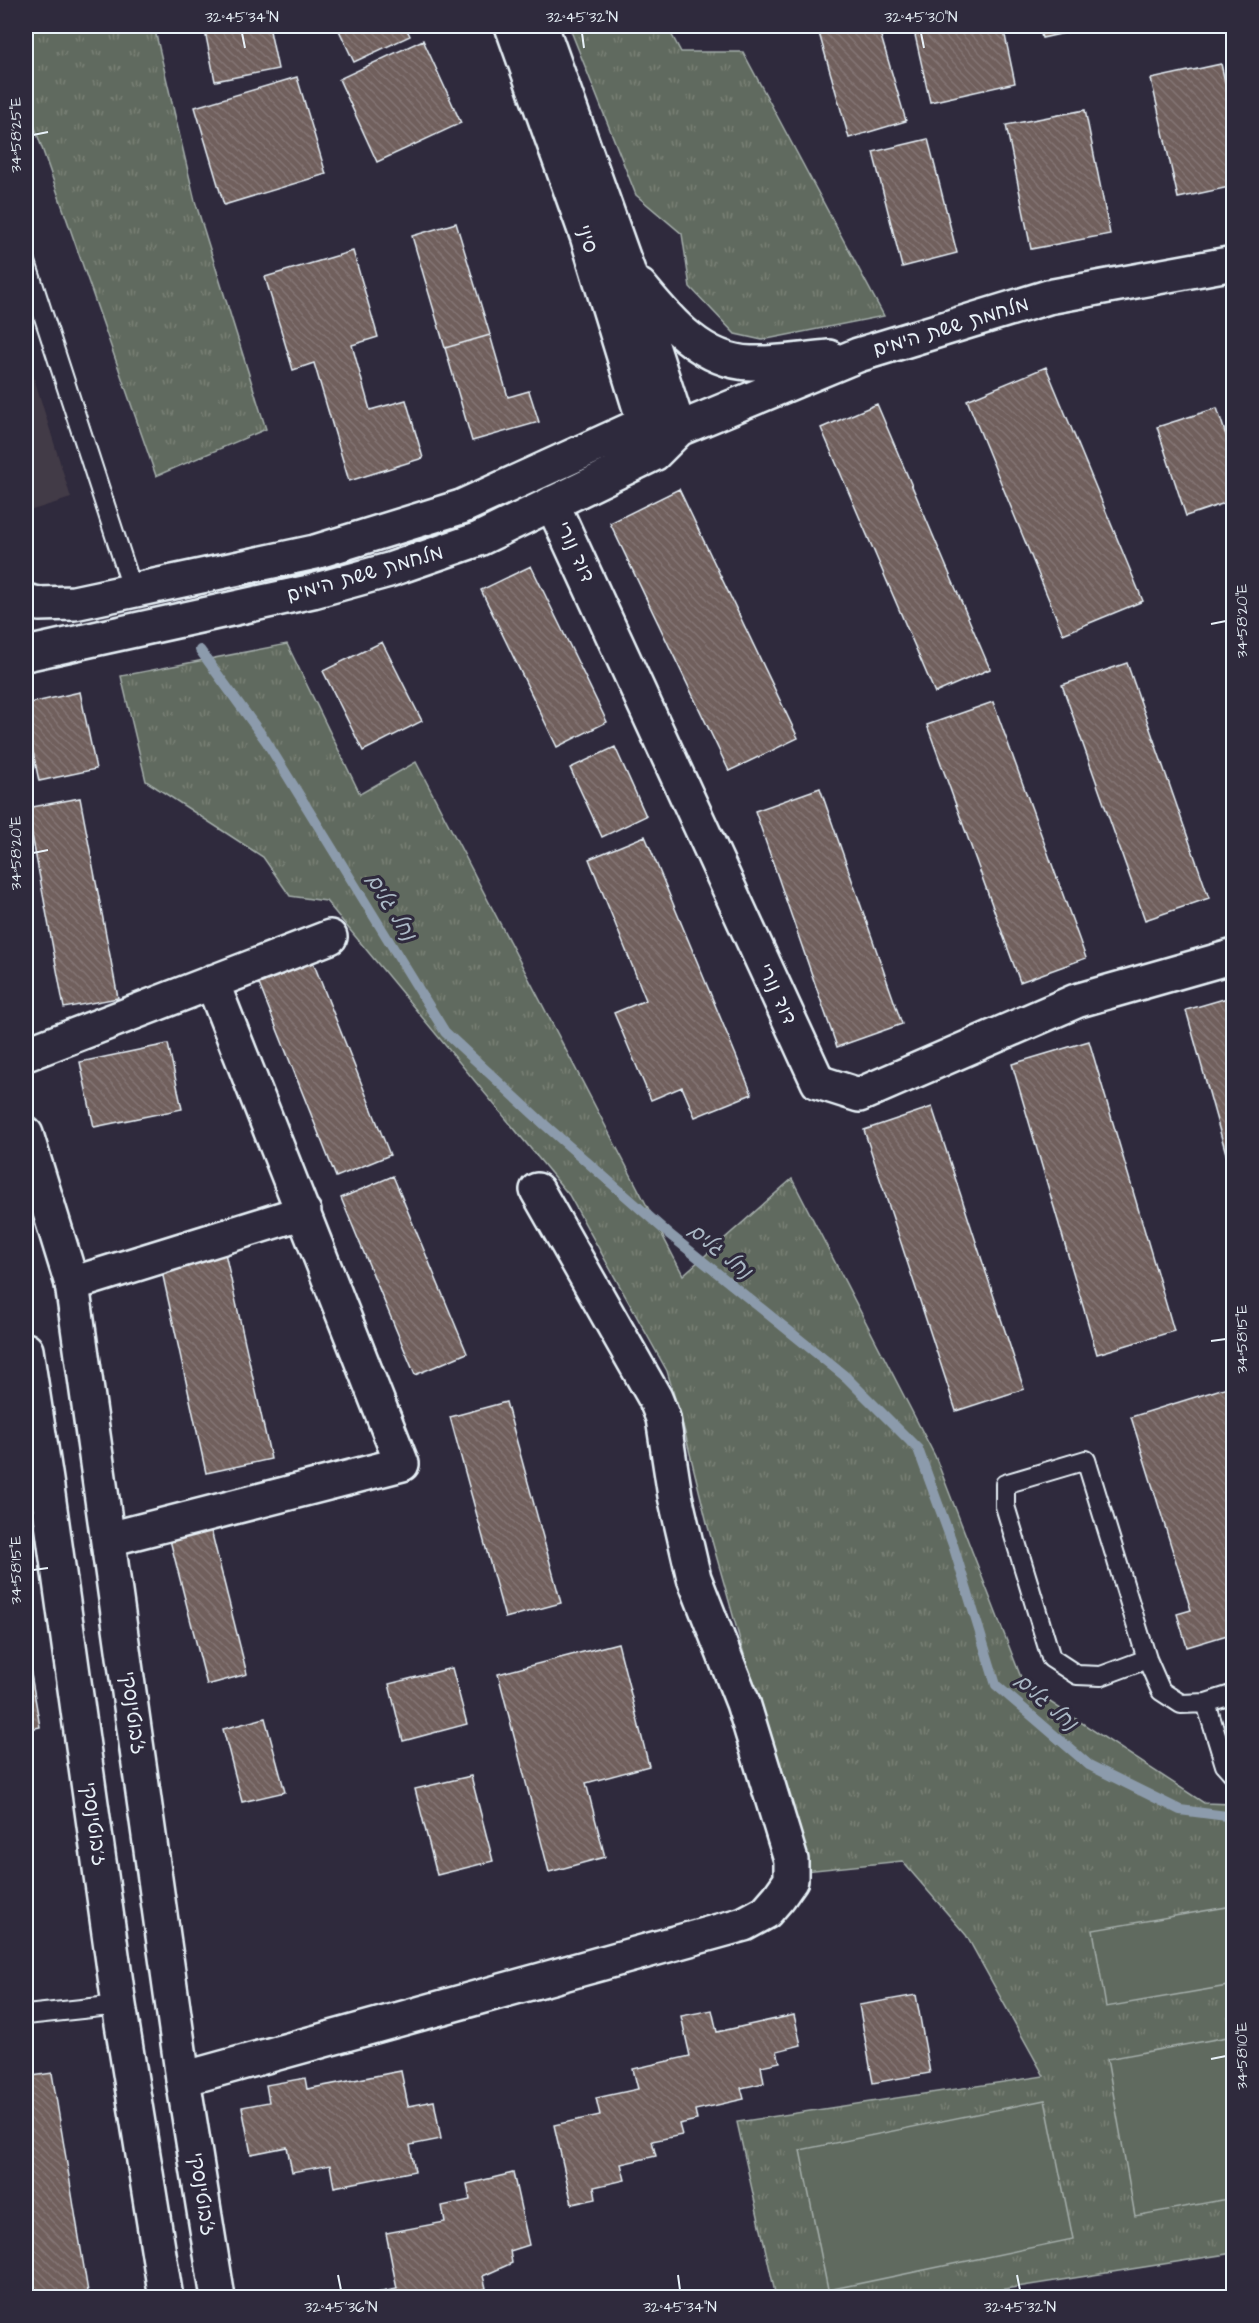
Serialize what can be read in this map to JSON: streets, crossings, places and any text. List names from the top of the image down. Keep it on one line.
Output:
{"streets":{"street":["סיני","מלחמת ששת הימים","דוד נורי","ז׳בוטינסקי","ז'בוטינסקי"]},"crossings":[["סיני","מלחמת ששת הימים"],["מלחמת ששת הימים","דוד נורי"]],"water":["נחל גלים"],"coordinates":["32°45'34\"N","32°45'32\"N","32°45'30\"N","34°58'25\"E","34°58'20\"E","34°58'15\"E","34°58'10\"E","32°45'36\"N"]}
